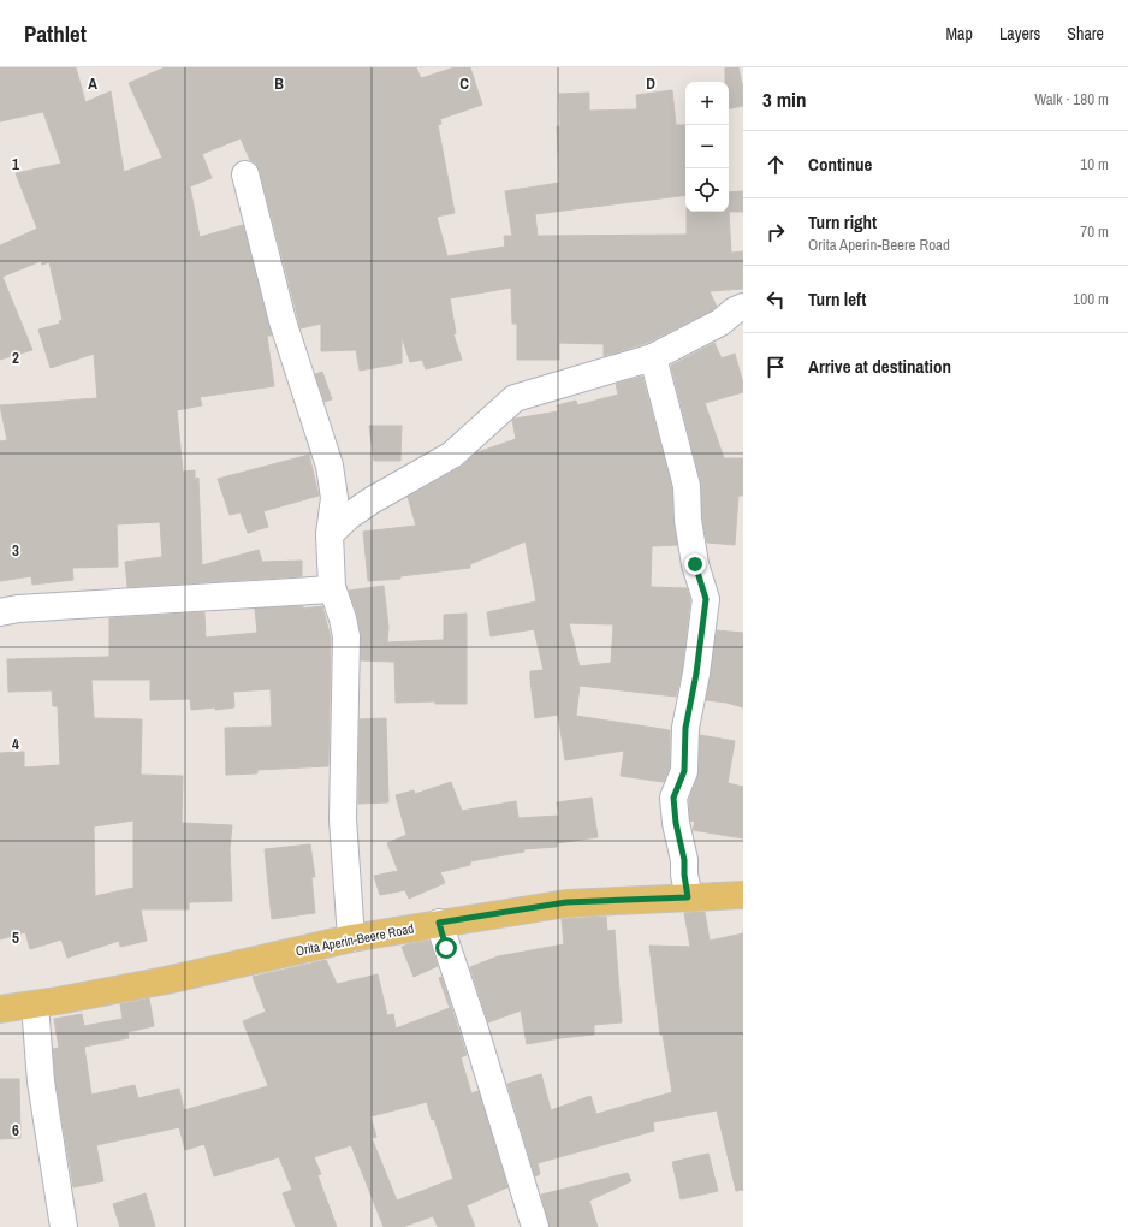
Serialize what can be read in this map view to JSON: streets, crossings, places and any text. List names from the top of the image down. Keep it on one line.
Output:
{"streets":{"main road":["Orita Aperin-Beere Road"]},"page":{"header":"Pathlet","nav":["Map","Layers","Share"],"heading":["3 min","Walk · 180 m"],"map_buttons":["+","−"],"list":[["Continue","10 m"],["Turn right","Orita Aperin-Beere Road","70 m"],["Turn left","100 m"],"Arrive at destination"]},"grid":{"columns":["A","B","C","D"],"rows":["1","2","3","4","5","6"]}}
